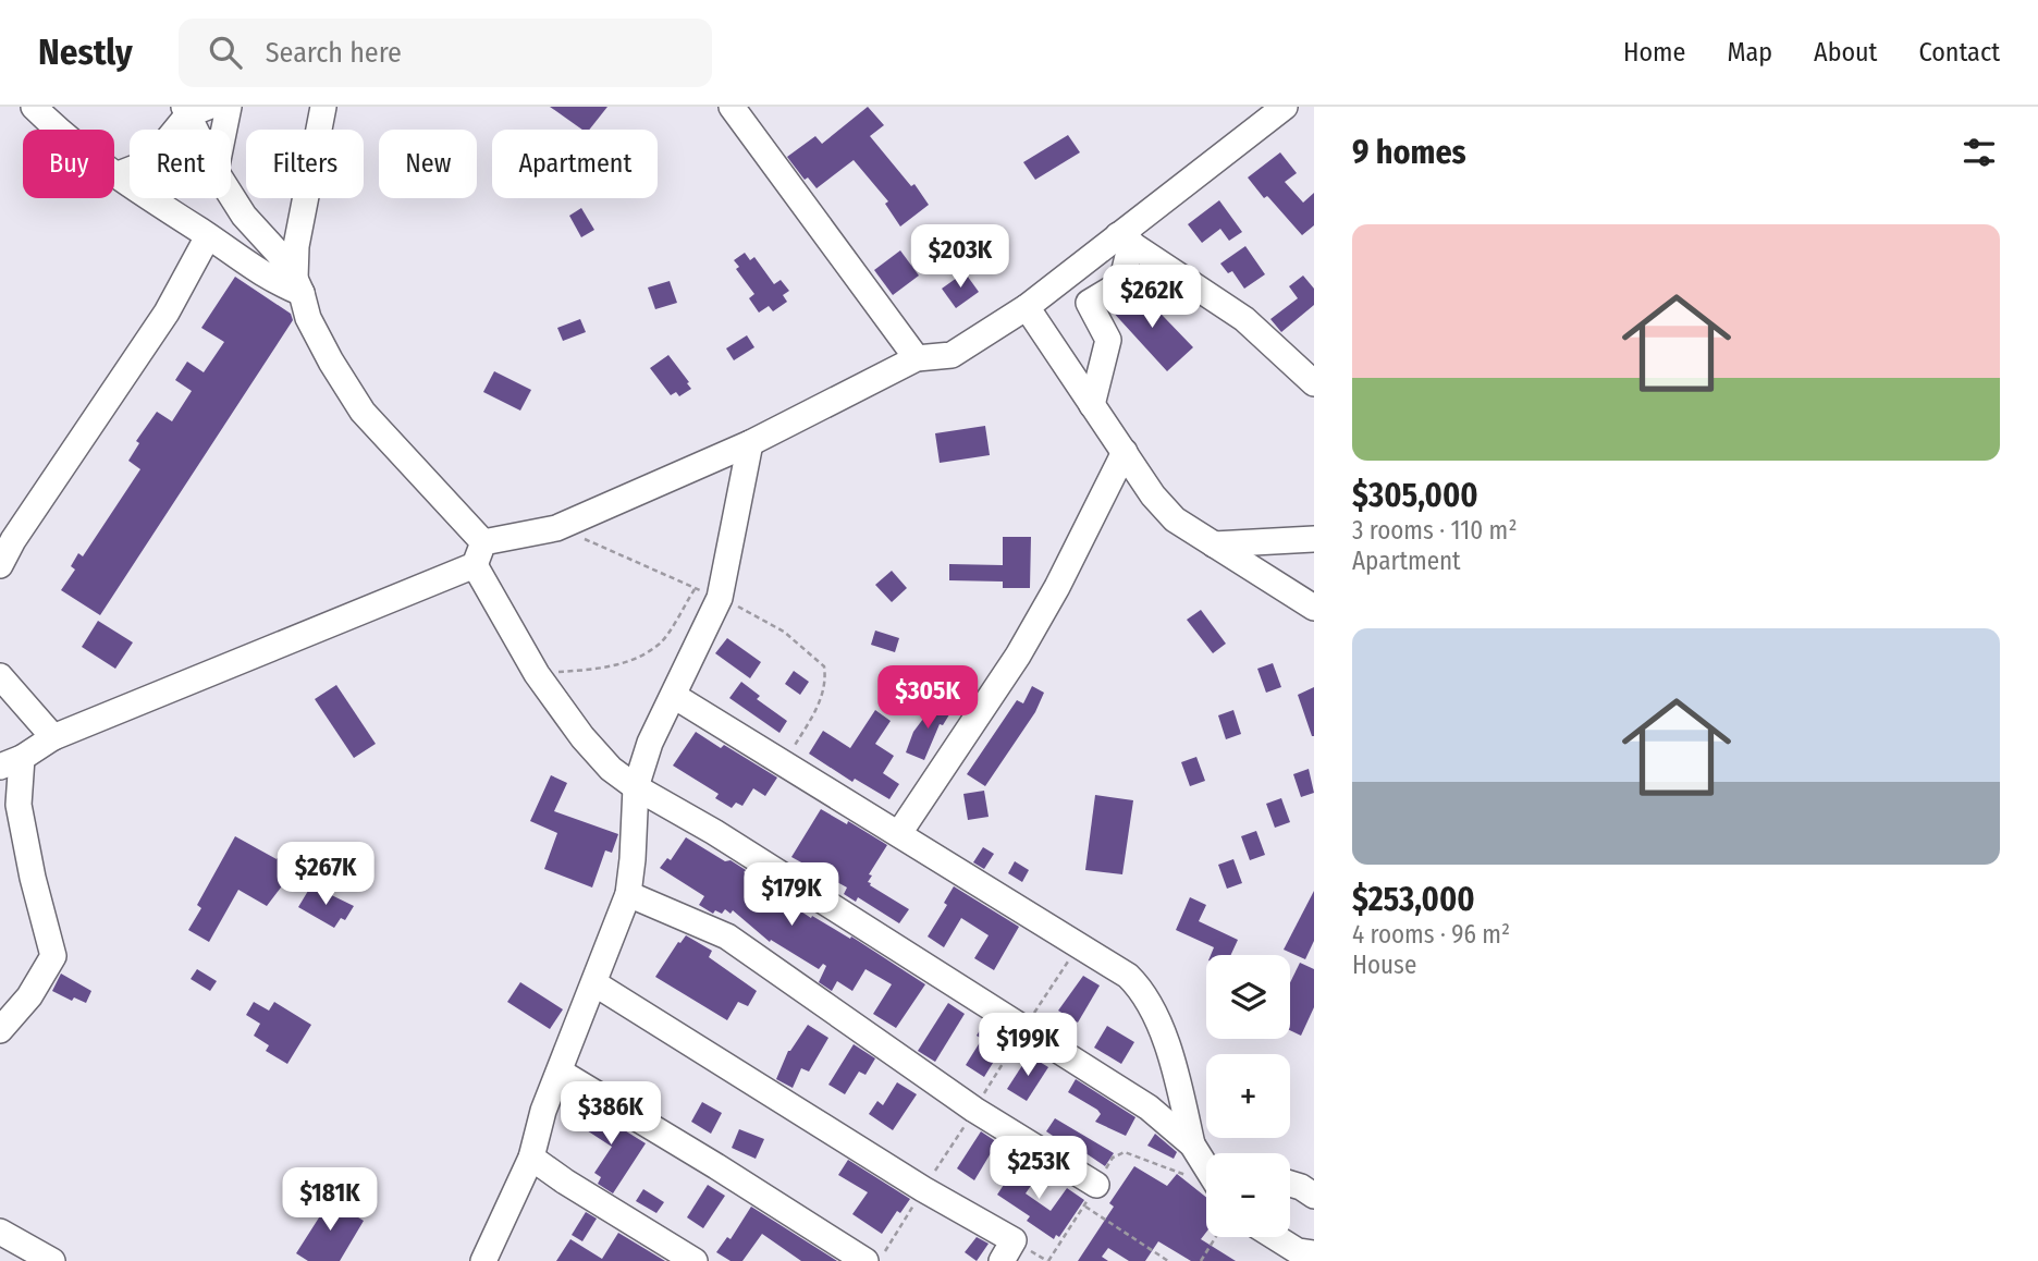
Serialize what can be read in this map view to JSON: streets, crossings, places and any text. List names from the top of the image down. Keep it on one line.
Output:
{"page":{"header":"Nestly","search":"Search here","nav":["Home","Map","About","Contact"],"heading":"9 homes","chip":["Buy","Rent","Filters","New","Apartment"],"list":[{"name":"$305,000","note":"3 rooms · 110 m² · Apartment"},{"name":"$253,000","note":"4 rooms · 96 m² · House"}],"price":["$203K","$262K","$305K","$267K","$179K","$199K","$386K","$253K","$181K"],"map_buttons":["+","−"]}}
